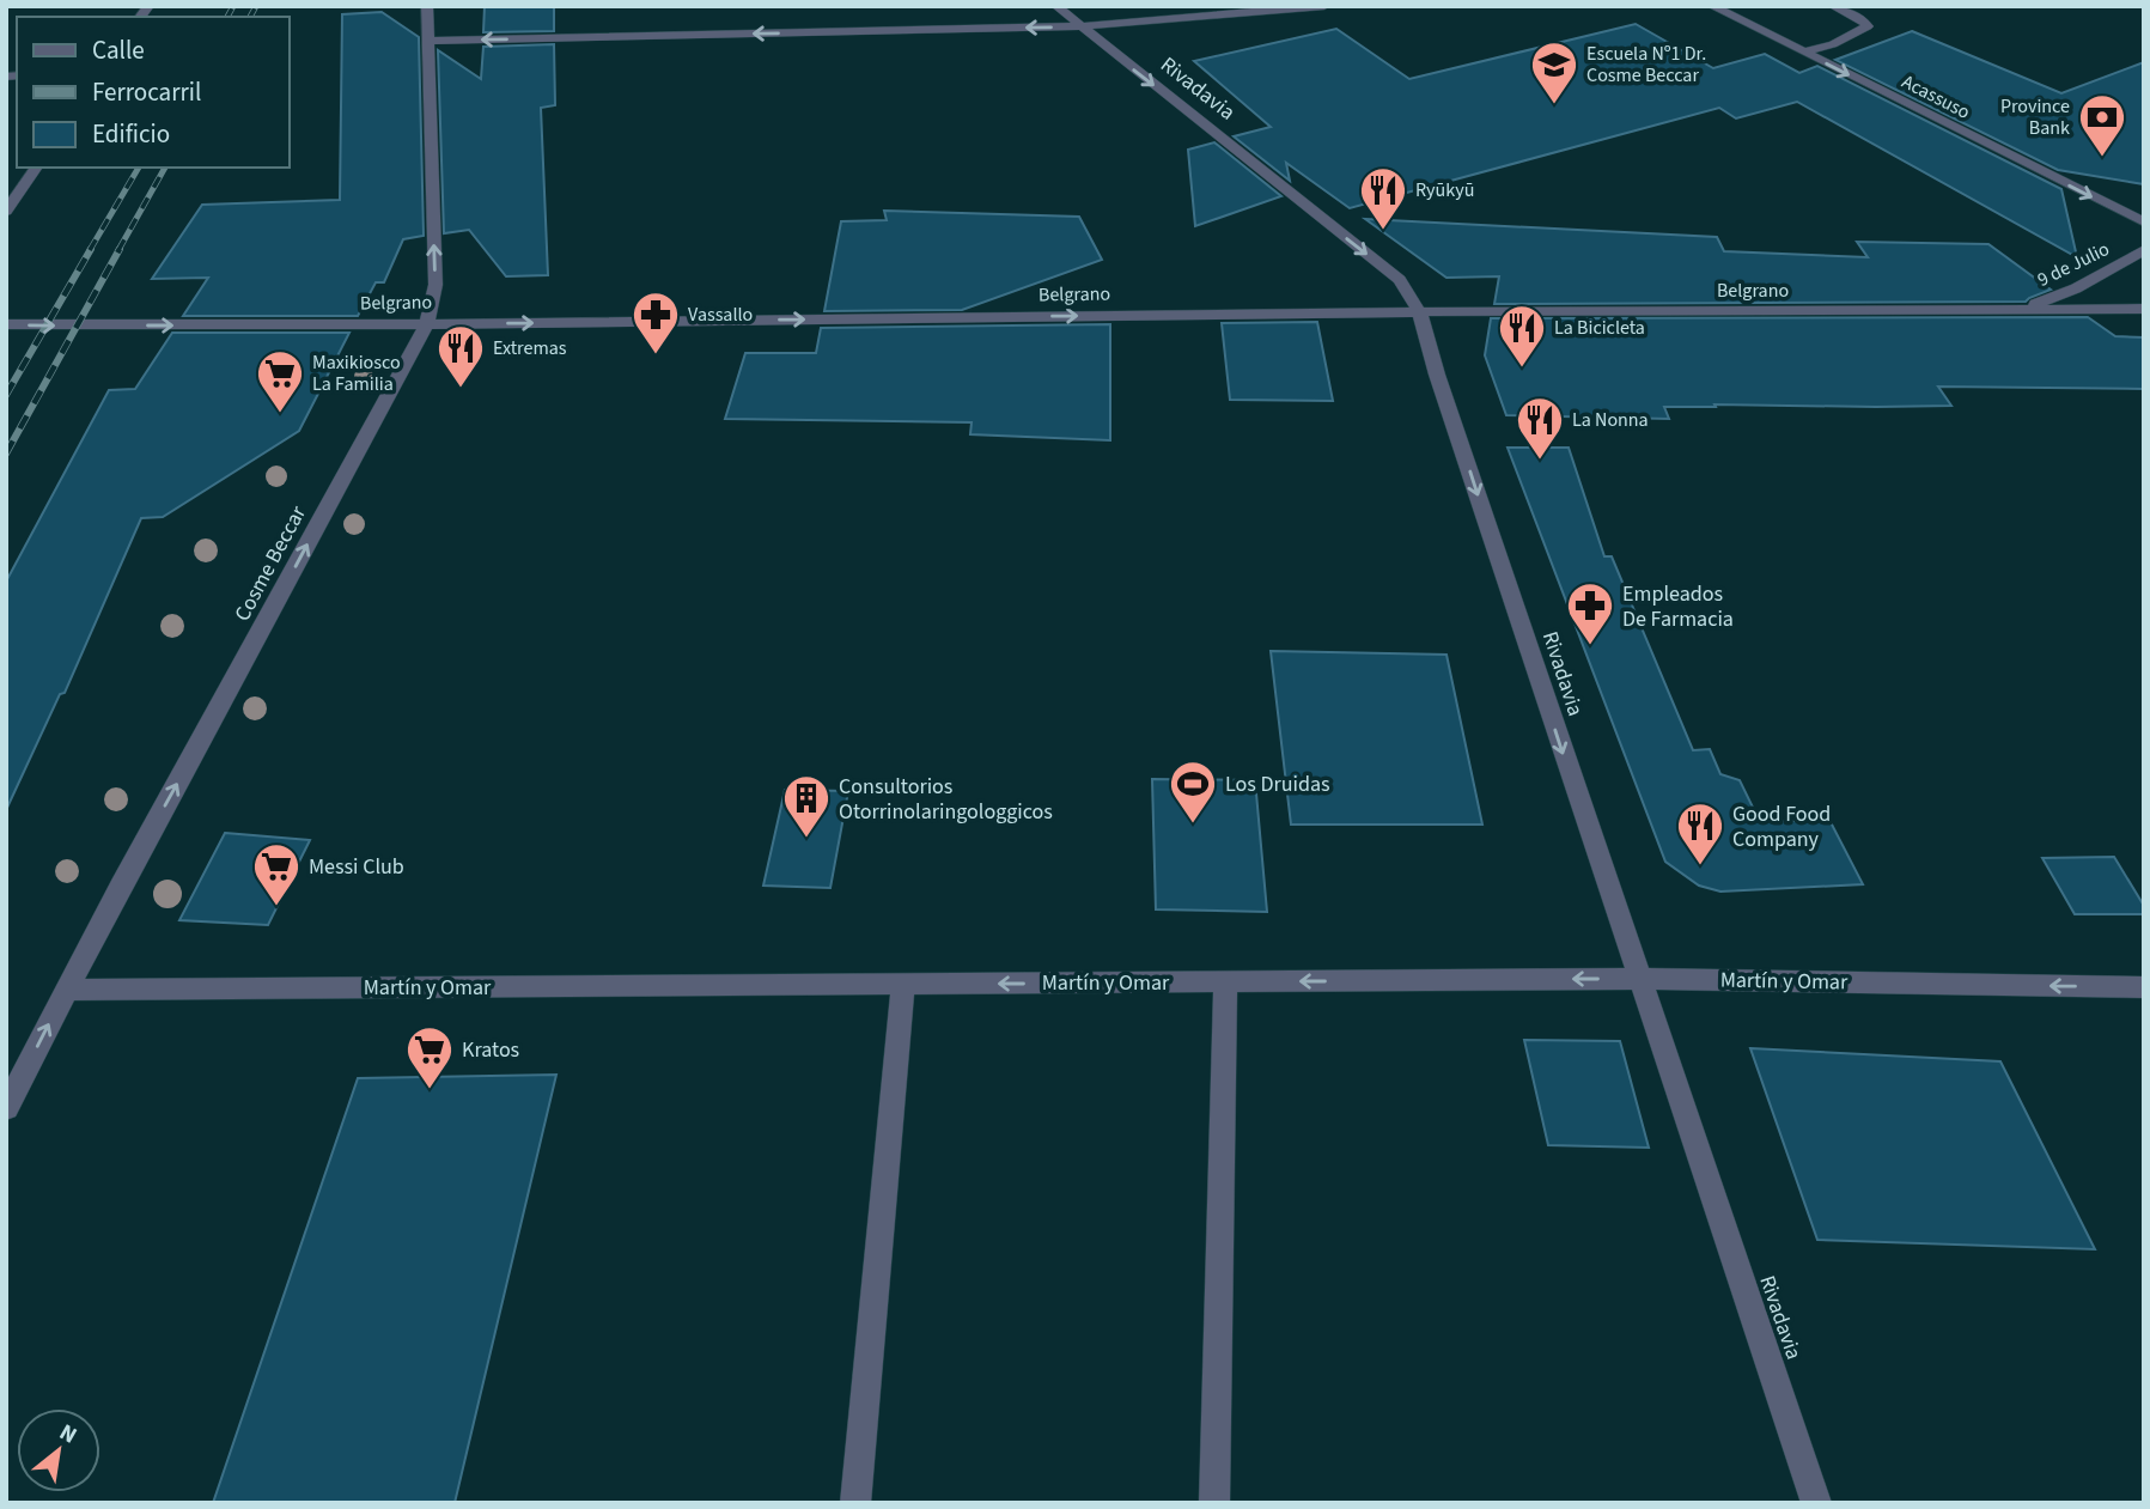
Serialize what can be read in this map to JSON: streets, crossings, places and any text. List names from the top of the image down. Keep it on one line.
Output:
{"streets":{"street":["Rivadavia","Acassuso","9 de Julio","Belgrano","Cosme Beccar","Martín y Omar"]},"crossings":[["Rivadavia","Belgrano"],["Rivadavia","Martín y Omar"],["9 de Julio","Belgrano"],["Belgrano","Cosme Beccar"],["Cosme Beccar","Martín y Omar"]],"one_way":["Rivadavia","Acassuso","Belgrano","Cosme Beccar","Martín y Omar"],"places":{"school or university":["Escuela Nº1 Dr. Cosme Beccar"],"bank":["Province Bank"],"restaurant":["Ryūkyū","La Bicicleta","Extremas","La Nonna","Good Food Company"],"pharmacy":["Vassallo","Empleados De Farmacia"],"supermarket":["Maxikiosco La Familia","Messi Club","Kratos"],"sports":["Los Druidas"],"building":["Consultorios Otorrinolaringologgicos"]},"legend":["Calle","Ferrocarril","Edificio"],"north":"top right"}
